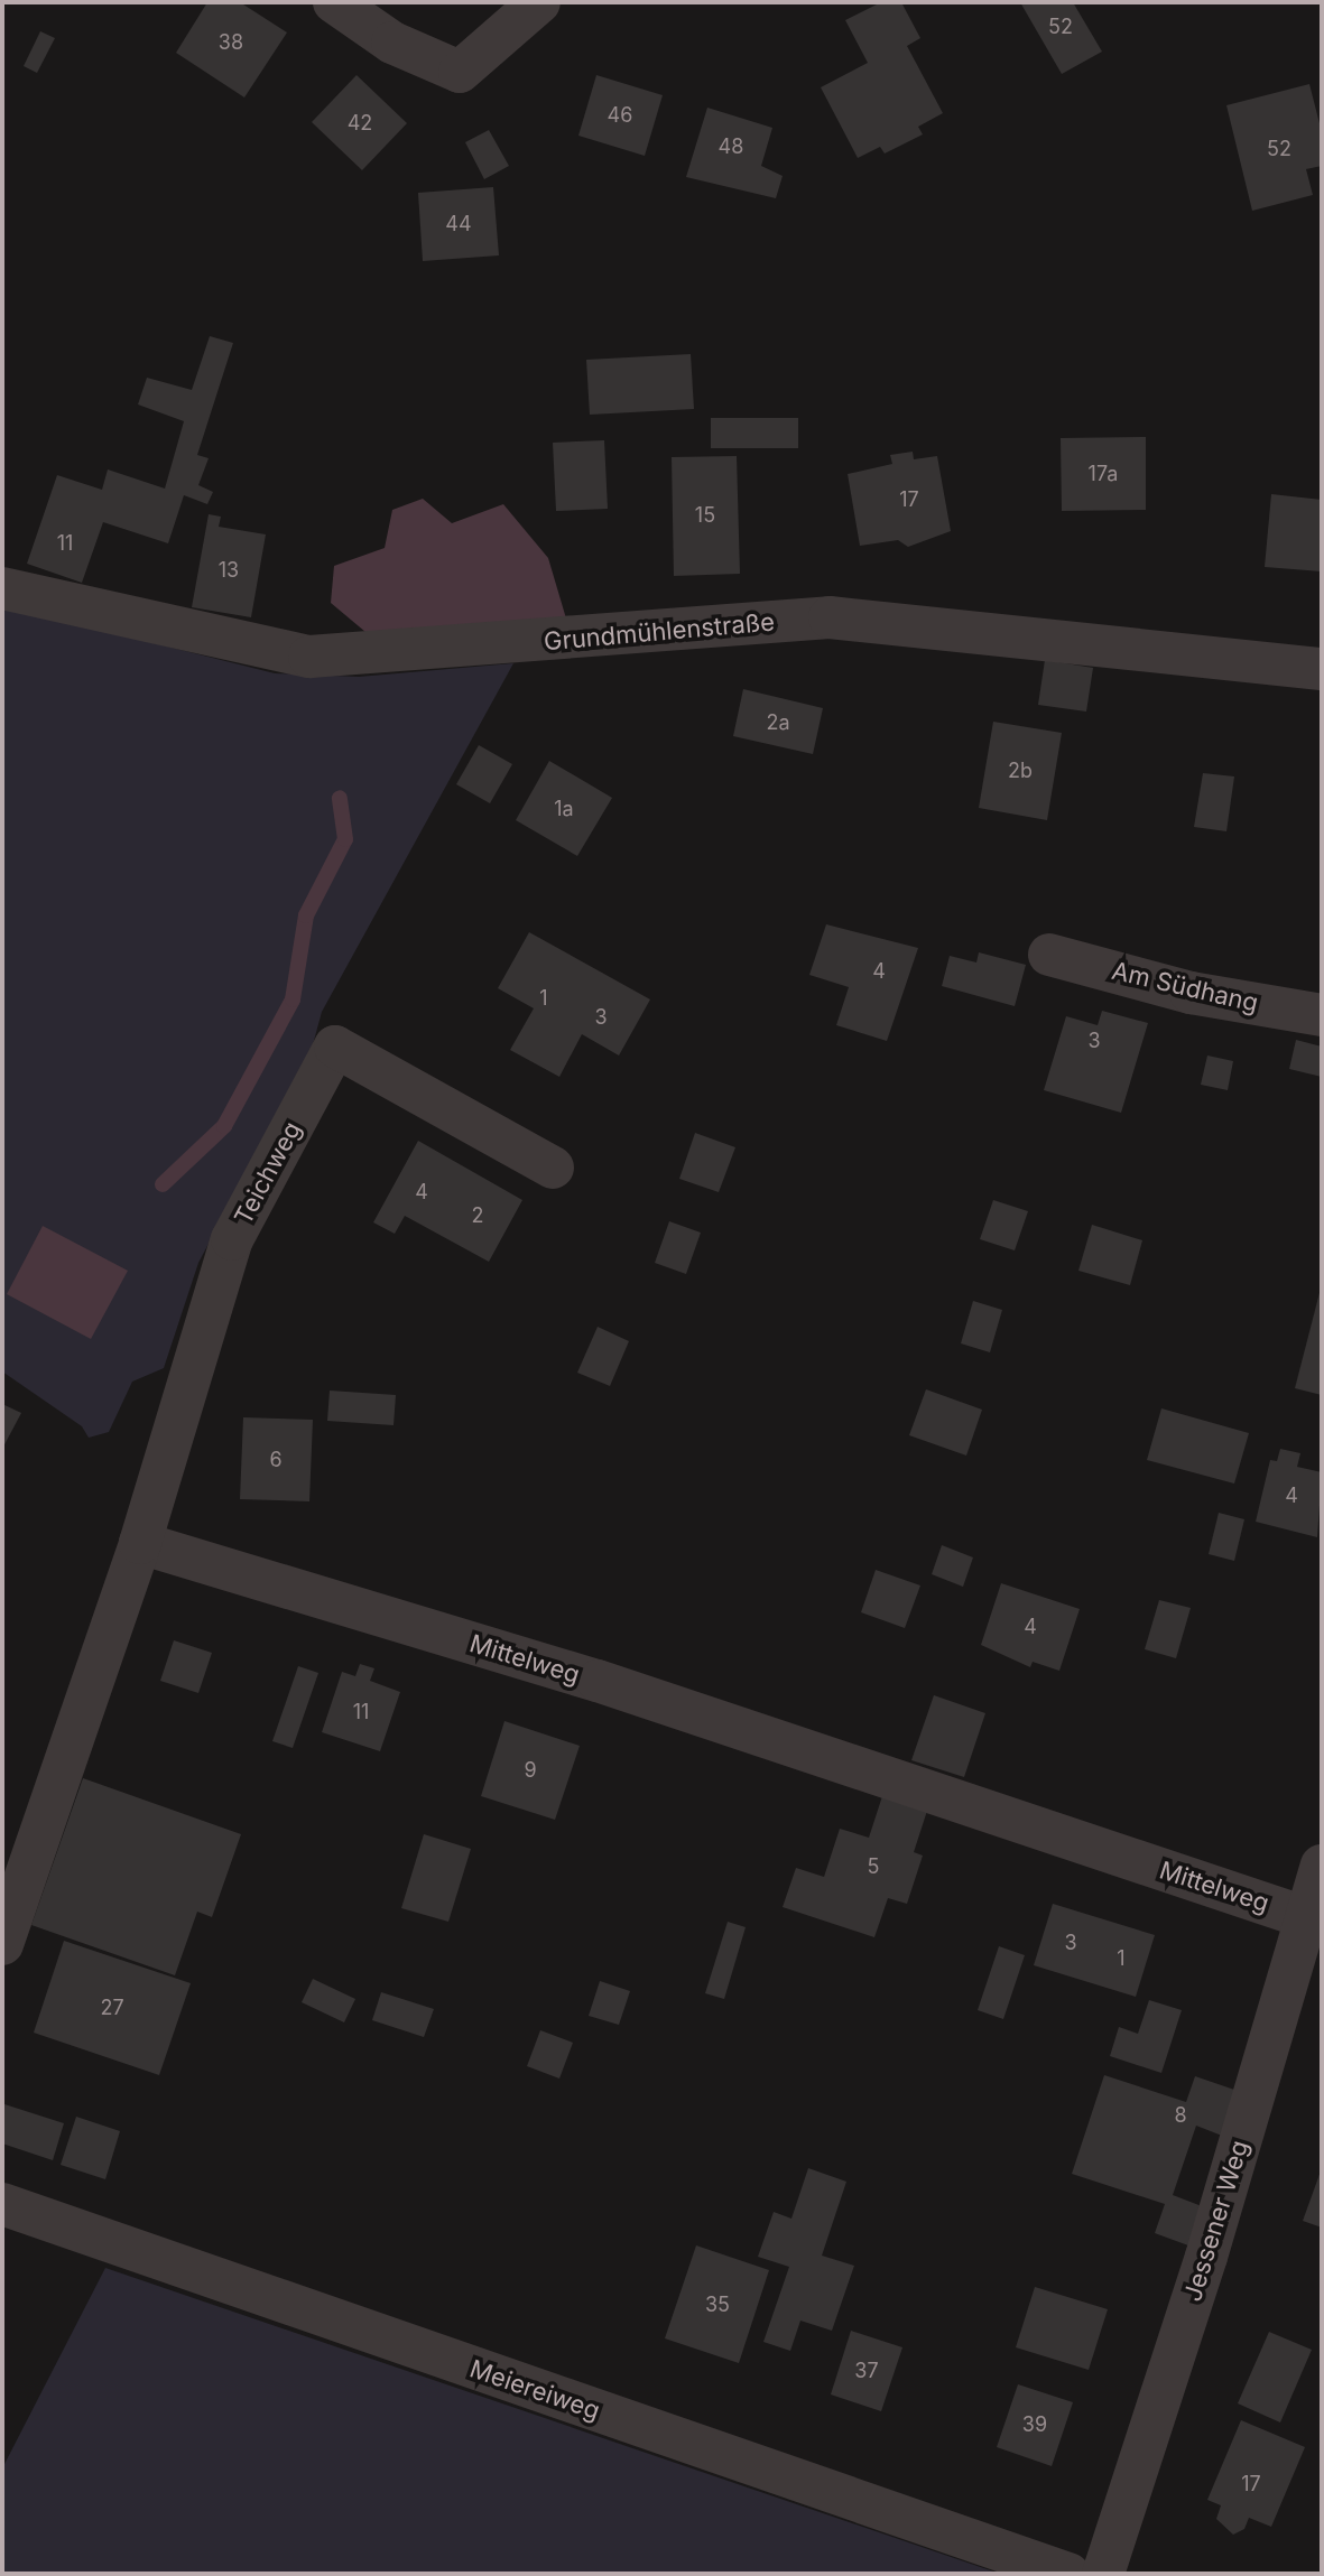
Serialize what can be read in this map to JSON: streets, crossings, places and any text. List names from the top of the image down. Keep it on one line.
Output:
{"streets":{"street":["Grundmühlenstraße","Am Südhang","Teichweg","Mittelweg","Jessener Weg","Meiereiweg"]},"crossings":[["Teichweg","Mittelweg"],["Mittelweg","Jessener Weg"]],"house_numbers":["52","38","46","42","48","52","44","17a","17","15","11","13","2a","2b","1a","4","1","3","3","4","2","6","4","4","11","9","5","3","1","27","8","35","37","39","17"]}
